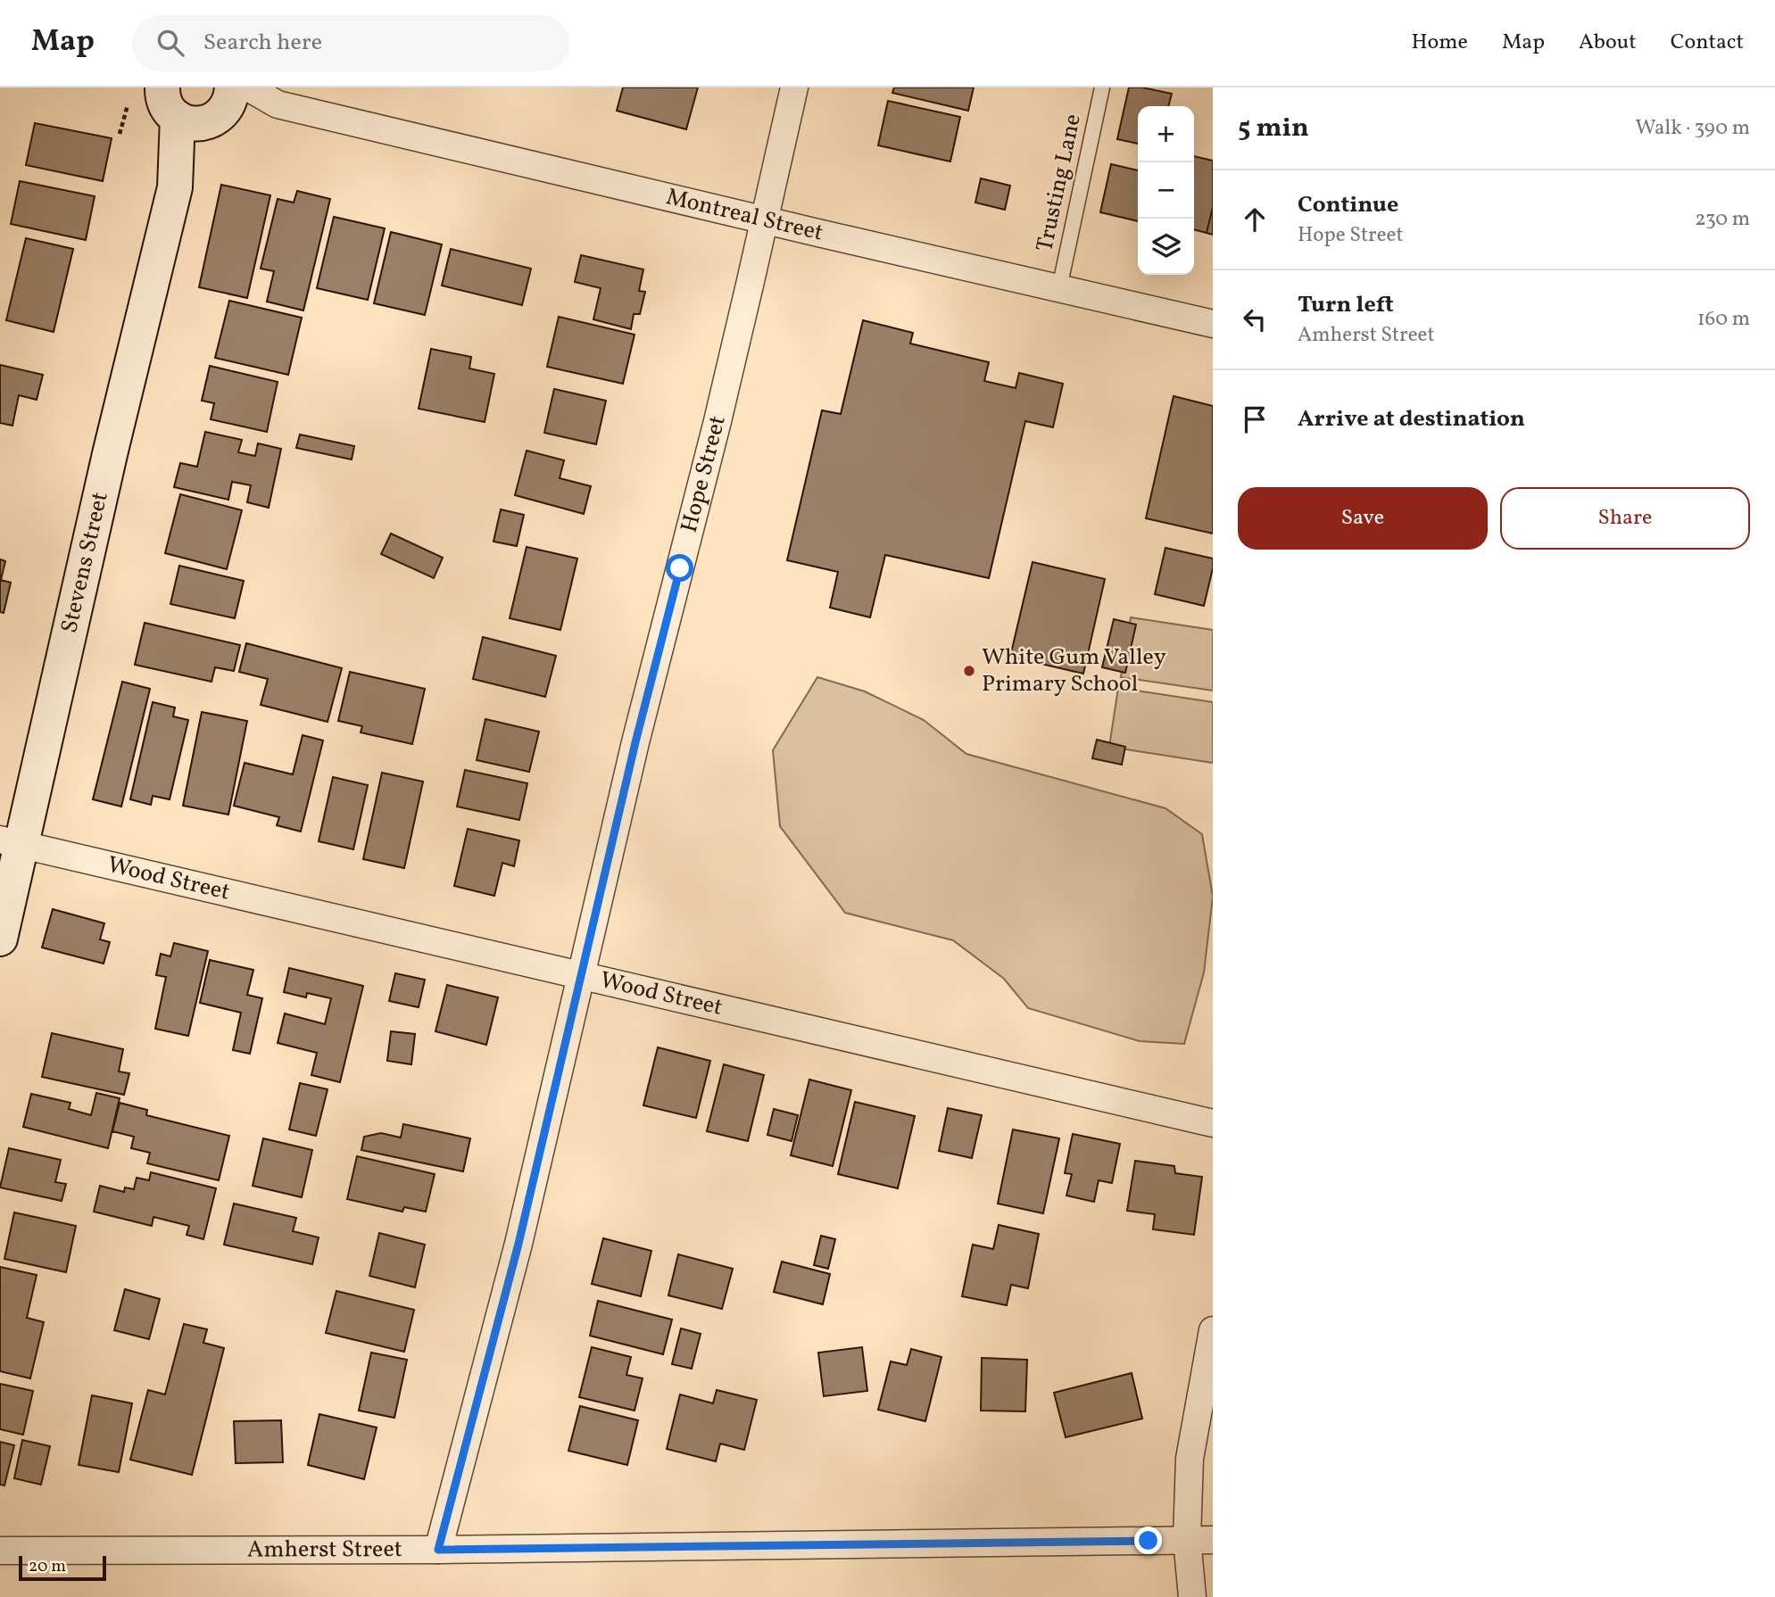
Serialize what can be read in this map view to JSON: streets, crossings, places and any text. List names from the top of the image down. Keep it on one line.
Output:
{"streets":{"street":["Montreal Street","Hope Street","Stevens Street","Wood Street","Amherst Street"],"lane":["Trusting Lane"]},"crossings":[["Trusting Lane","Montreal Street"],["Montreal Street","Hope Street"],["Montreal Street","Stevens Street"],["Hope Street","Wood Street"],["Hope Street","Amherst Street"],["Stevens Street","Wood Street"]],"places":["White Gum Valley Primary School"],"scale_bar":"20 m","page":{"header":"Map","search":"Search here","nav":["Home","Map","About","Contact"],"heading":["5 min","Walk · 390 m"],"map_buttons":["+","−"],"list":[["Continue","Hope Street","230 m"],["Turn left","Amherst Street","160 m"],"Arrive at destination"],"buttons":["Save","Share"],"scale":"20 m"}}
